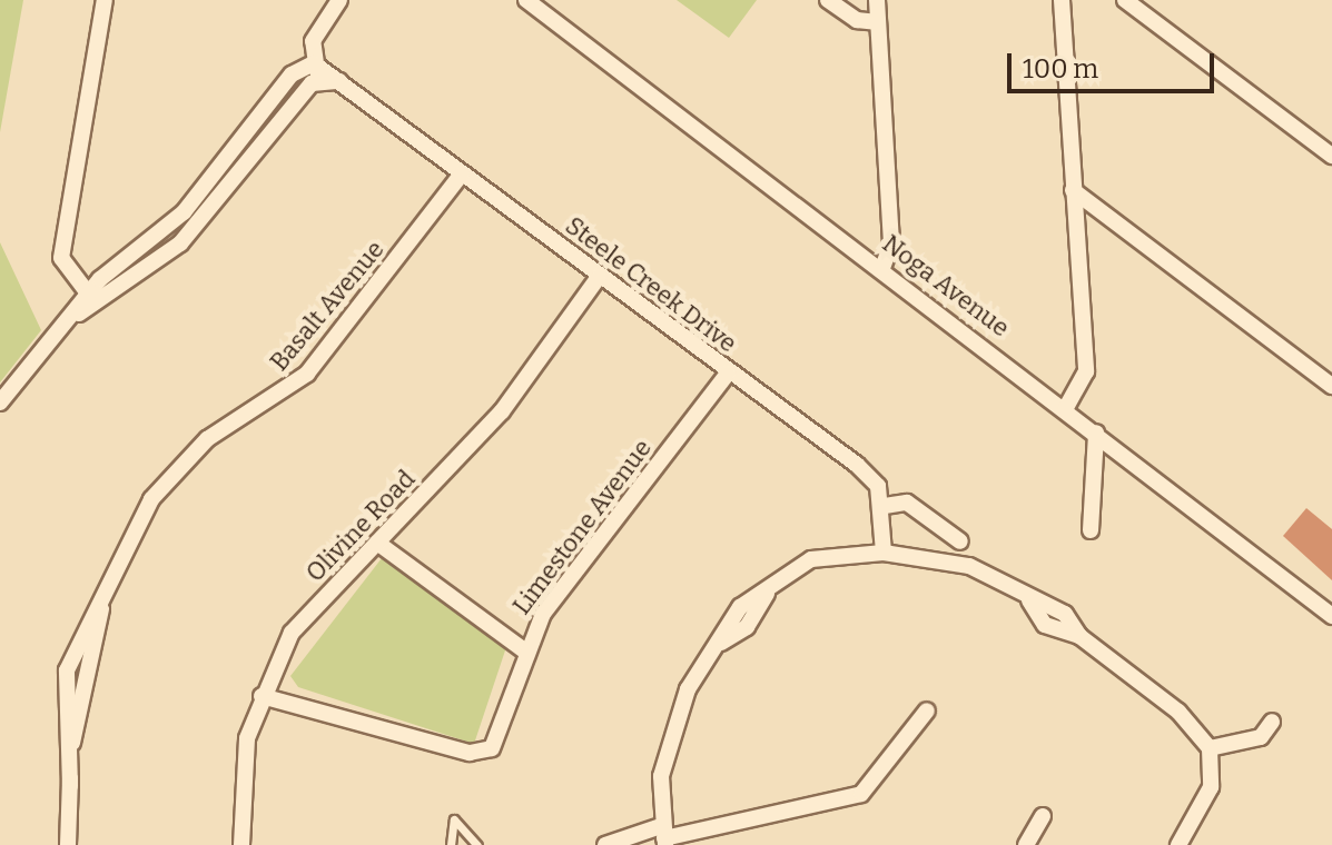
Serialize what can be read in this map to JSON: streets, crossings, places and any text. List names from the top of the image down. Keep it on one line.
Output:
{"streets":{"street":["Steele Creek Drive","Noga Avenue","Basalt Avenue","Olivine Road","Limestone Avenue"]},"crossings":[["Steele Creek Drive","Basalt Avenue"],["Steele Creek Drive","Olivine Road"],["Steele Creek Drive","Limestone Avenue"],["Olivine Road","Limestone Avenue"]],"scale_bar":"100 m"}
